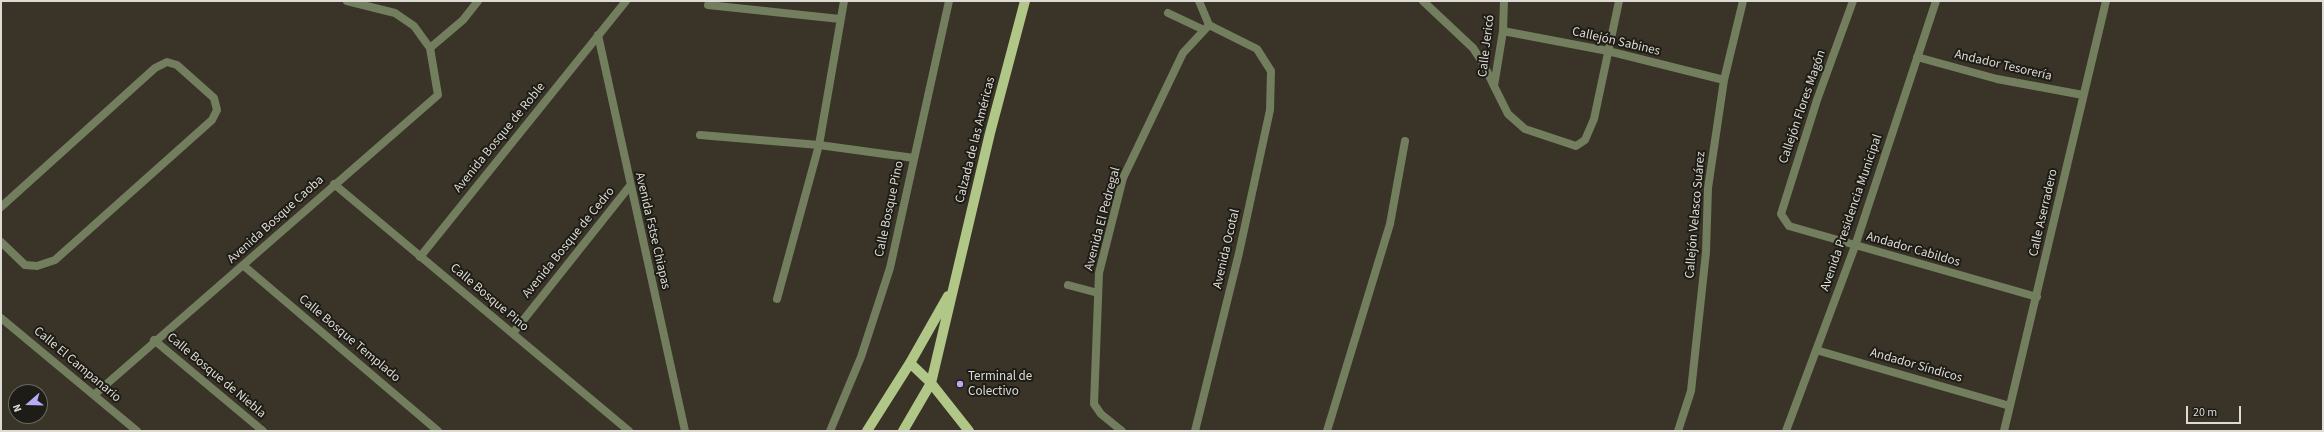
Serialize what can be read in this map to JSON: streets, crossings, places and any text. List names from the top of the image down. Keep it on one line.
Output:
{"streets":{"main road":["Calzada de las Américas"],"street":["Callejón Sabines","Calle Jericó","Andador Tesorería","Callejón Flores Magón","Avenida Bosque de Roble","Calle Bosque Pino","Avenida Presidencia Municipal","Calle Aserradero","Callejón Velasco Suárez","Avenida El Pedregal","Avenida Bosque Caoba","Avenida Fstse Chiapas","Avenida Bosque de Cedro","Avenida Ocotal","Andador Cabildos","Calle Bosque Templado","Calle El Campanario","Andador Síndicos","Calle Bosque de Niebla"]},"crossings":[["Callejón Sabines","Calle Jericó"],["Callejón Sabines","Callejón Velasco Suárez"],["Andador Tesorería","Avenida Presidencia Municipal"],["Andador Tesorería","Calle Aserradero"],["Callejón Flores Magón","Andador Cabildos"],["Avenida Bosque de Roble","Calle Bosque Pino"],["Avenida Bosque de Roble","Avenida Fstse Chiapas"],["Calle Bosque Pino","Avenida Bosque Caoba"],["Calle Bosque Pino","Avenida Bosque de Cedro"],["Avenida Presidencia Municipal","Andador Cabildos"],["Avenida Presidencia Municipal","Andador Síndicos"],["Calle Aserradero","Andador Cabildos"],["Calle Aserradero","Andador Síndicos"],["Avenida El Pedregal","Avenida Ocotal"],["Avenida Bosque Caoba","Calle Bosque Templado"],["Avenida Bosque Caoba","Calle El Campanario"],["Avenida Bosque Caoba","Calle Bosque de Niebla"],["Avenida Fstse Chiapas","Avenida Bosque de Cedro"]],"places":["Terminal de Colectivo"],"scale_bar":"20 m","north":"left"}
